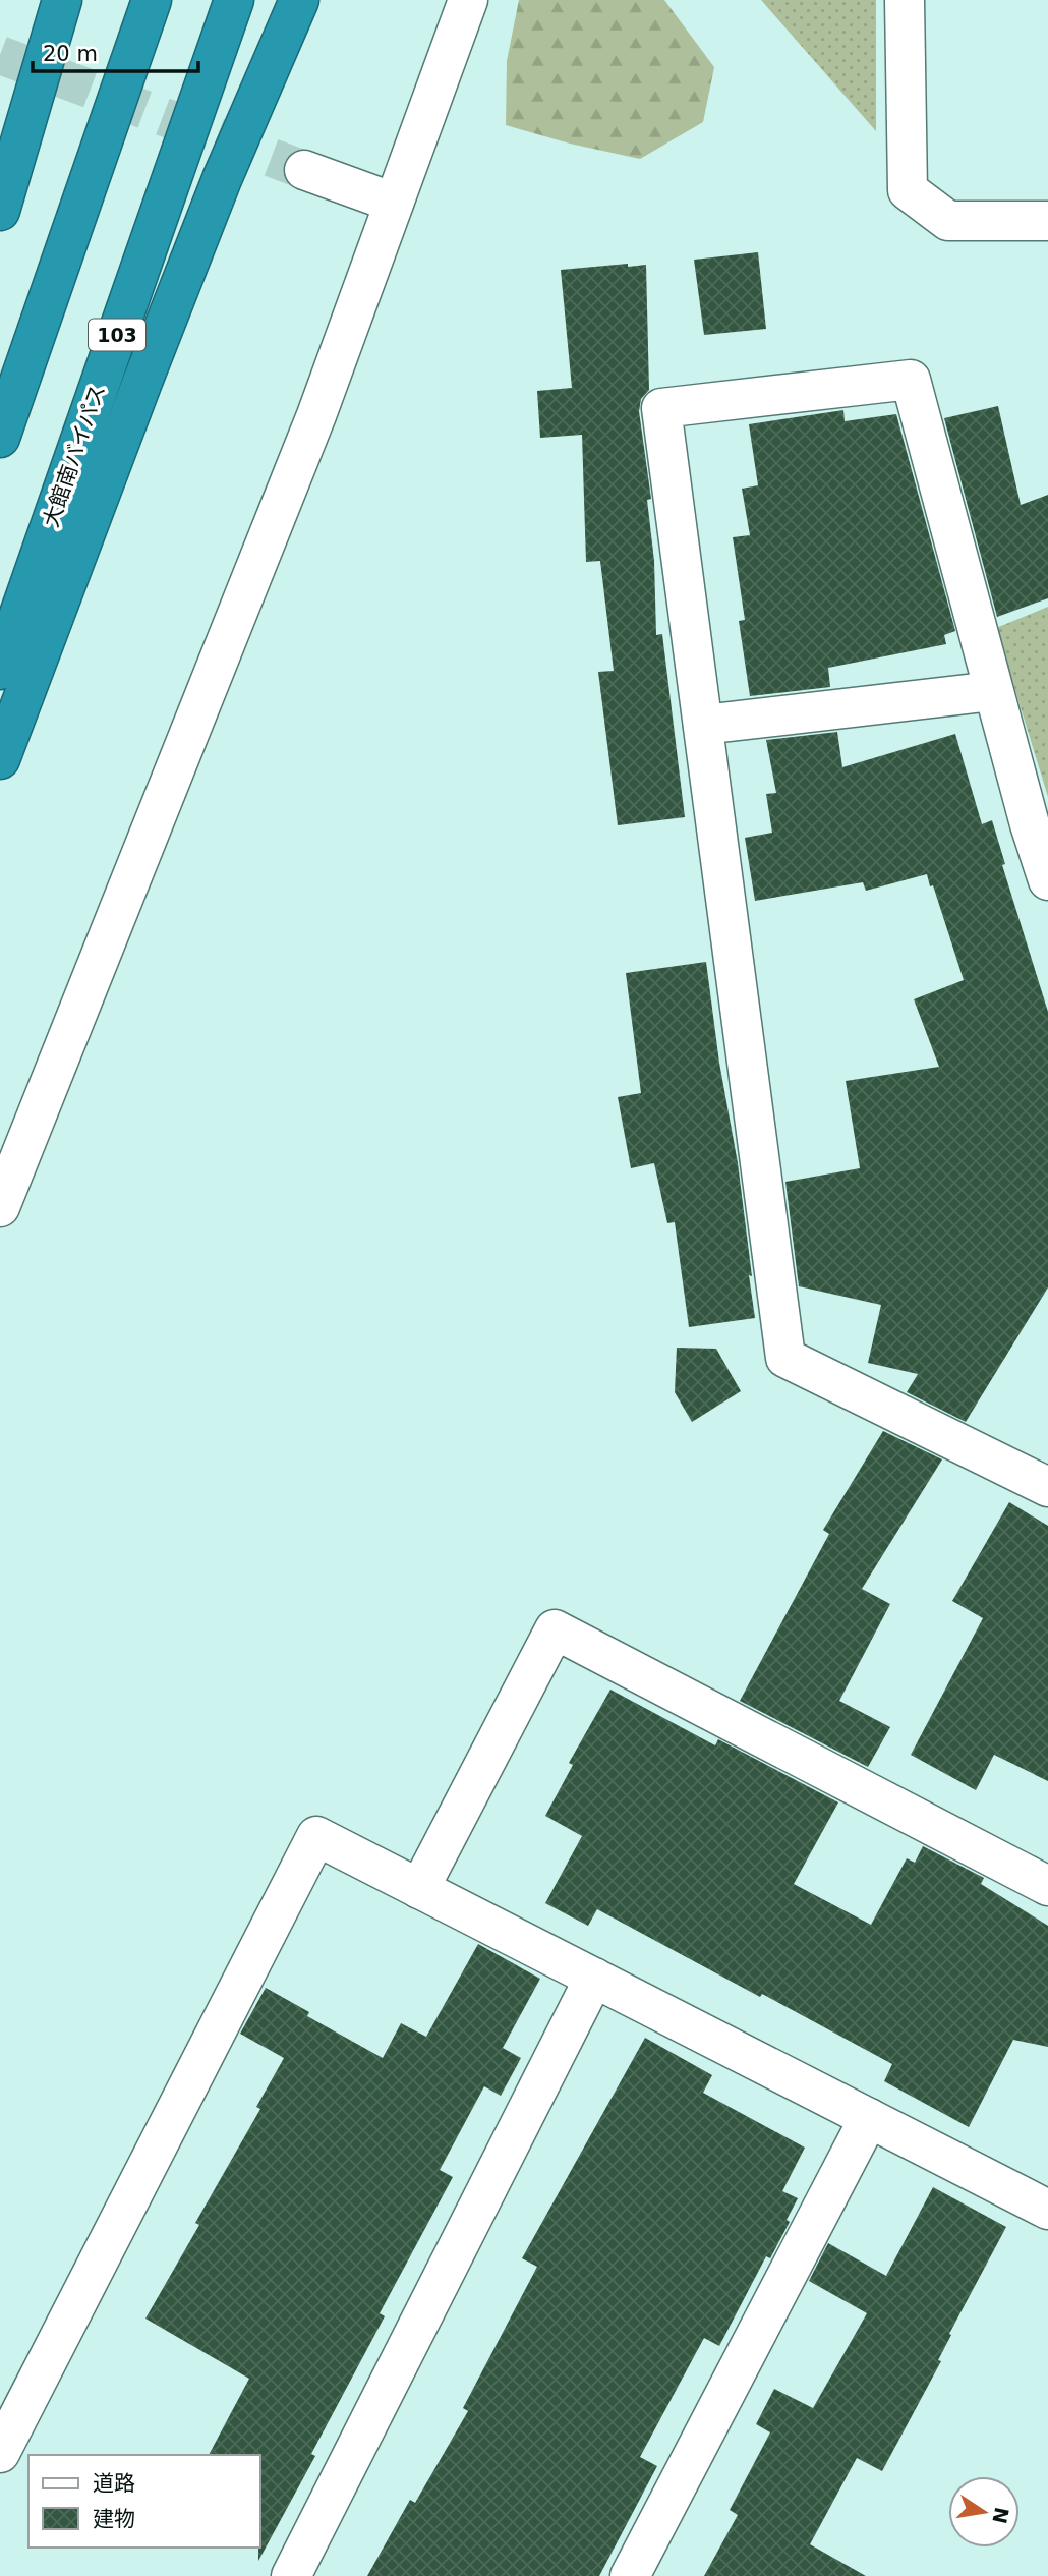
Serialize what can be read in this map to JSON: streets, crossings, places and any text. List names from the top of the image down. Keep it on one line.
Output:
{"streets":{"highway":["103","大館南バイパス"]},"legend":["道路","建物"],"scale_bar":"20 m","north":"right"}
